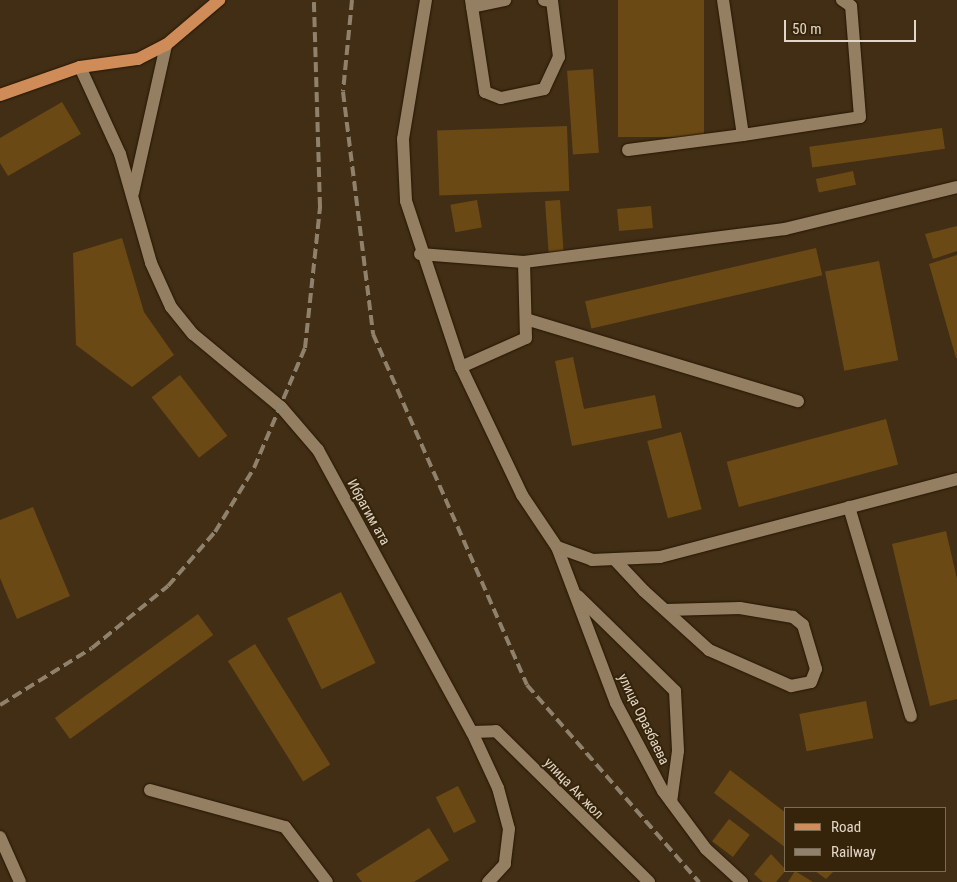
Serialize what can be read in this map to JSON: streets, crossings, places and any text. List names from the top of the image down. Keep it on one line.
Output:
{"streets":{"street":["Ибрагим ата","улица Оразбаева","улица Ак жол"]},"crossings":[["Ибрагим ата","улица Ак жол"]],"legend":["Road","Railway"],"scale_bar":"50 m"}
